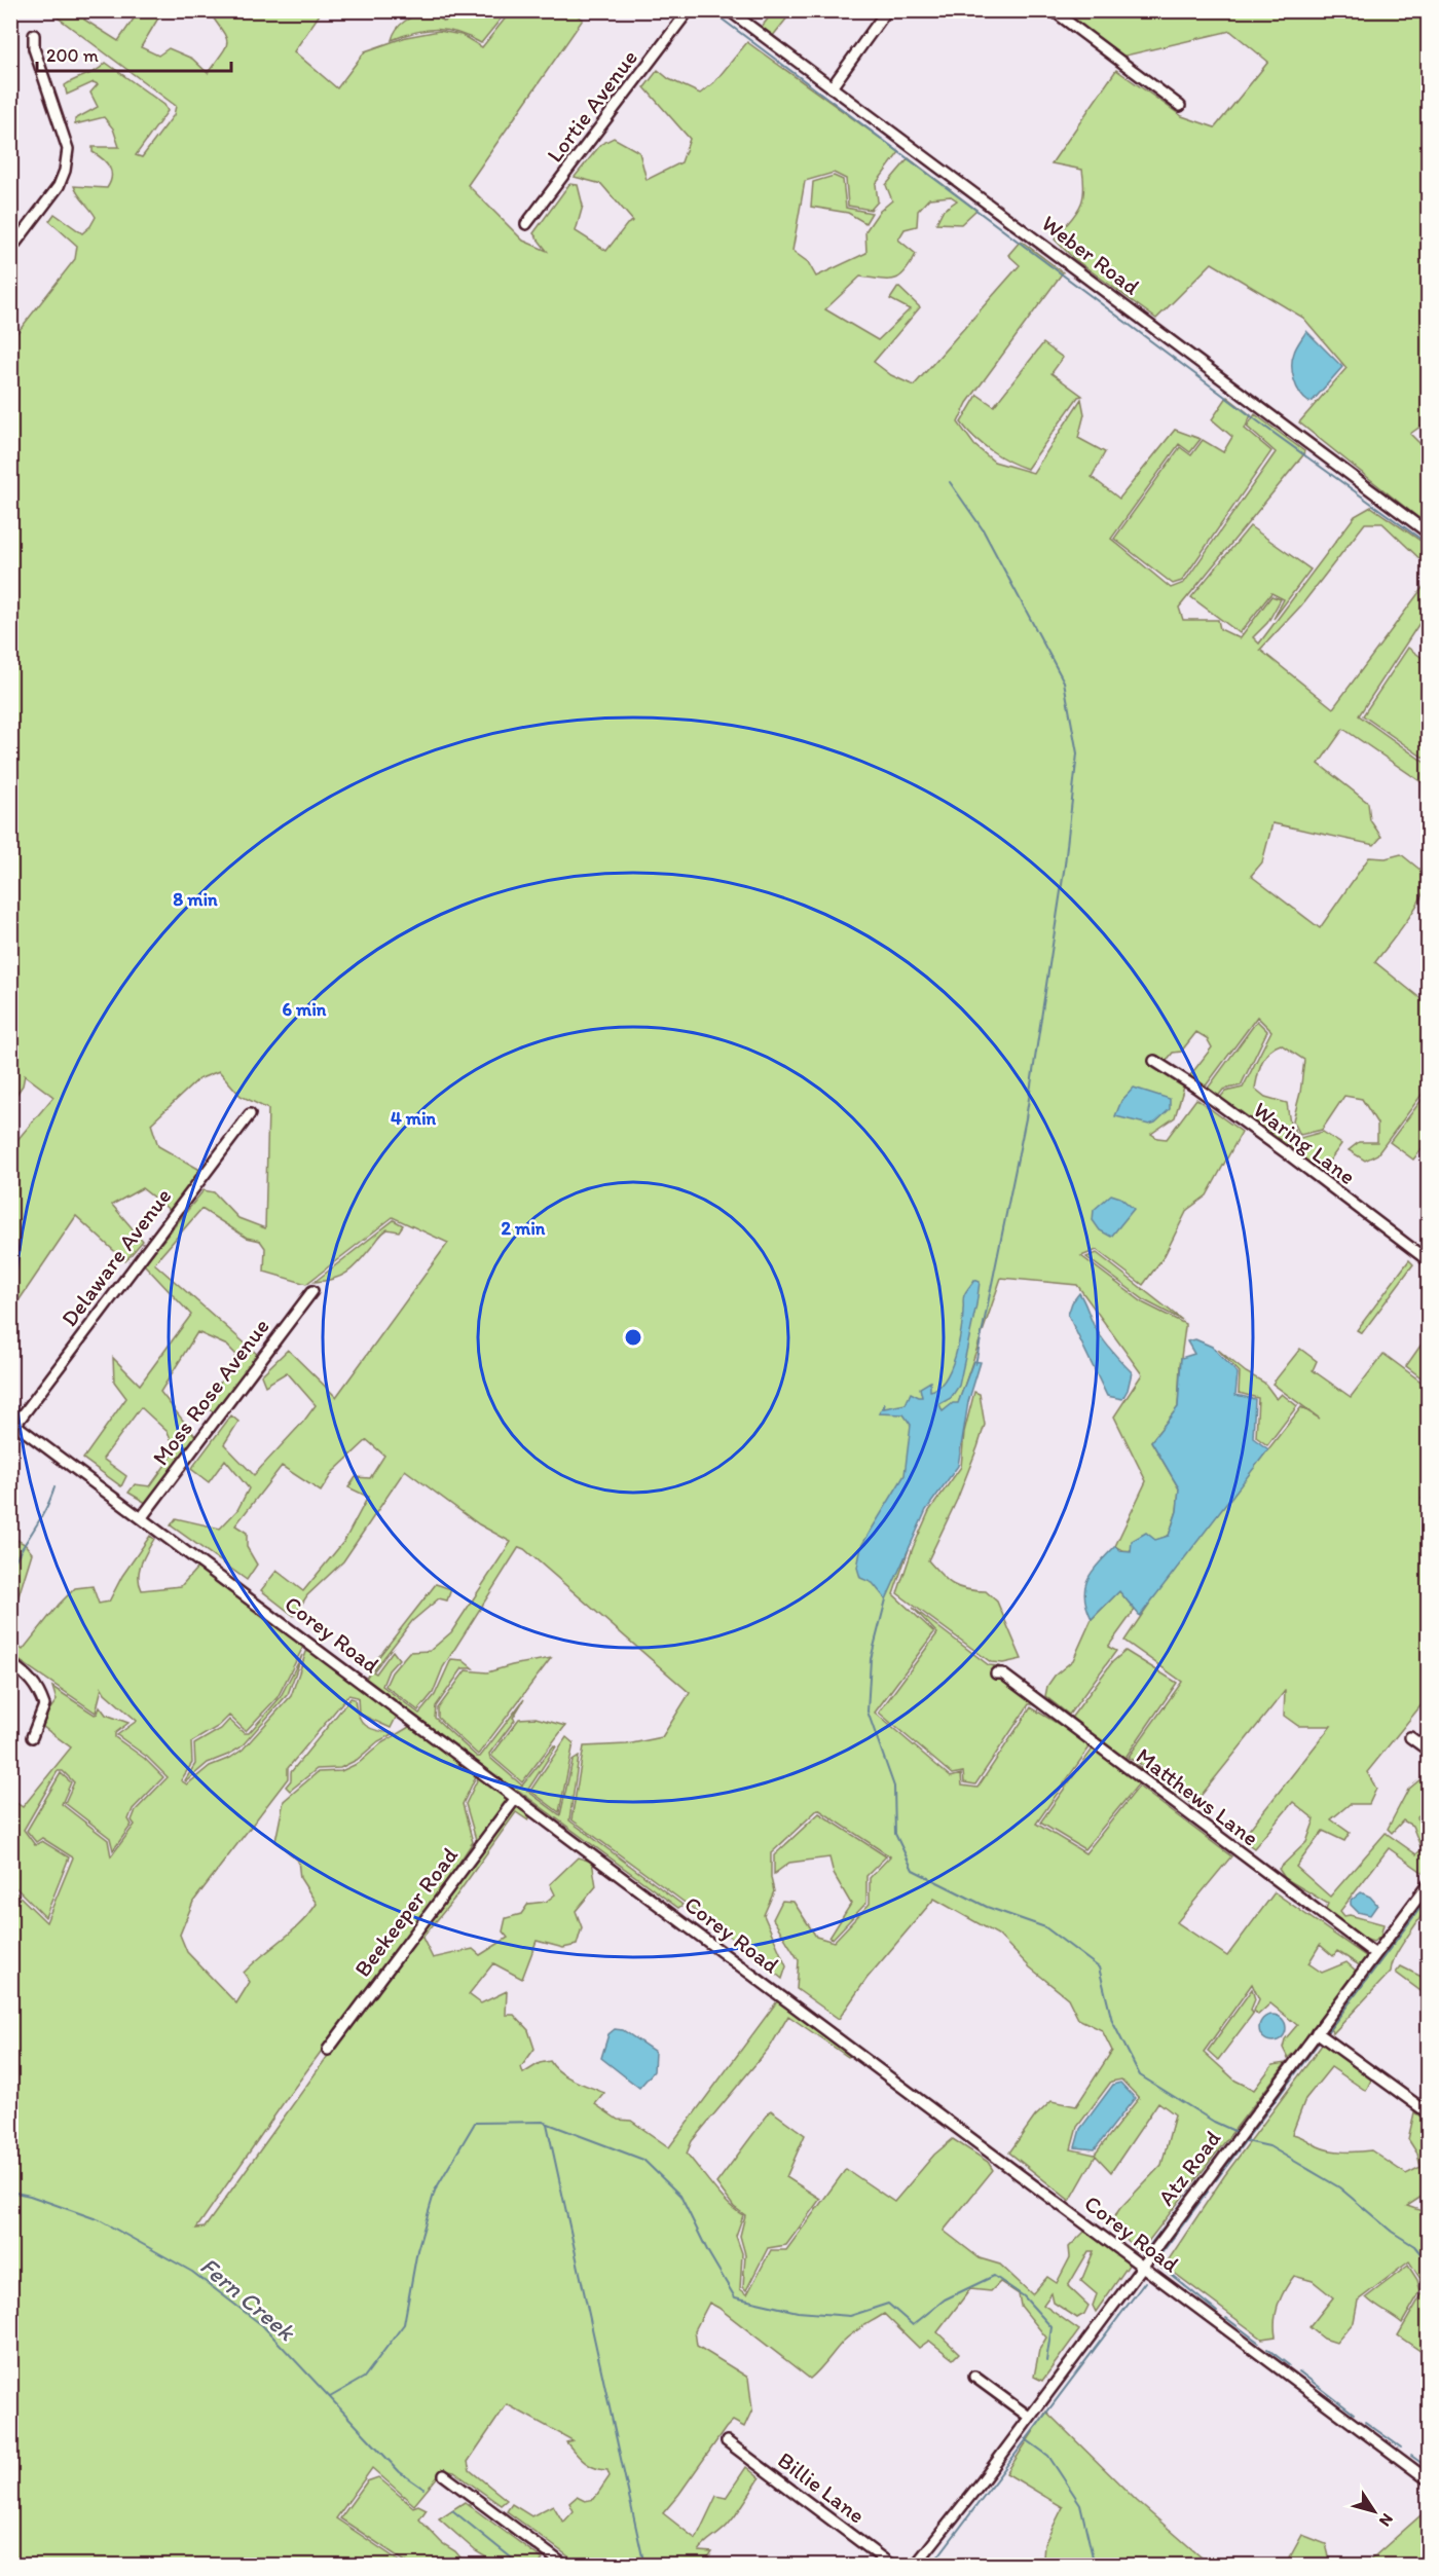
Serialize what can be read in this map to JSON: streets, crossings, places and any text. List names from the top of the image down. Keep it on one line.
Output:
{"streets":{"street":["Lortie Avenue","Weber Road","Waring Lane","Delaware Avenue","Moss Rose Avenue","Corey Road","Matthews Lane","Beekeeper Road","Atz Road","Billie Lane"]},"crossings":[["Delaware Avenue","Corey Road"],["Moss Rose Avenue","Corey Road"],["Corey Road","Beekeeper Road"],["Corey Road","Atz Road"],["Matthews Lane","Atz Road"]],"water":["Fern Creek"],"scale_bar":"200 m","north":"bottom right","rings":["8 min","6 min","4 min","2 min"]}
